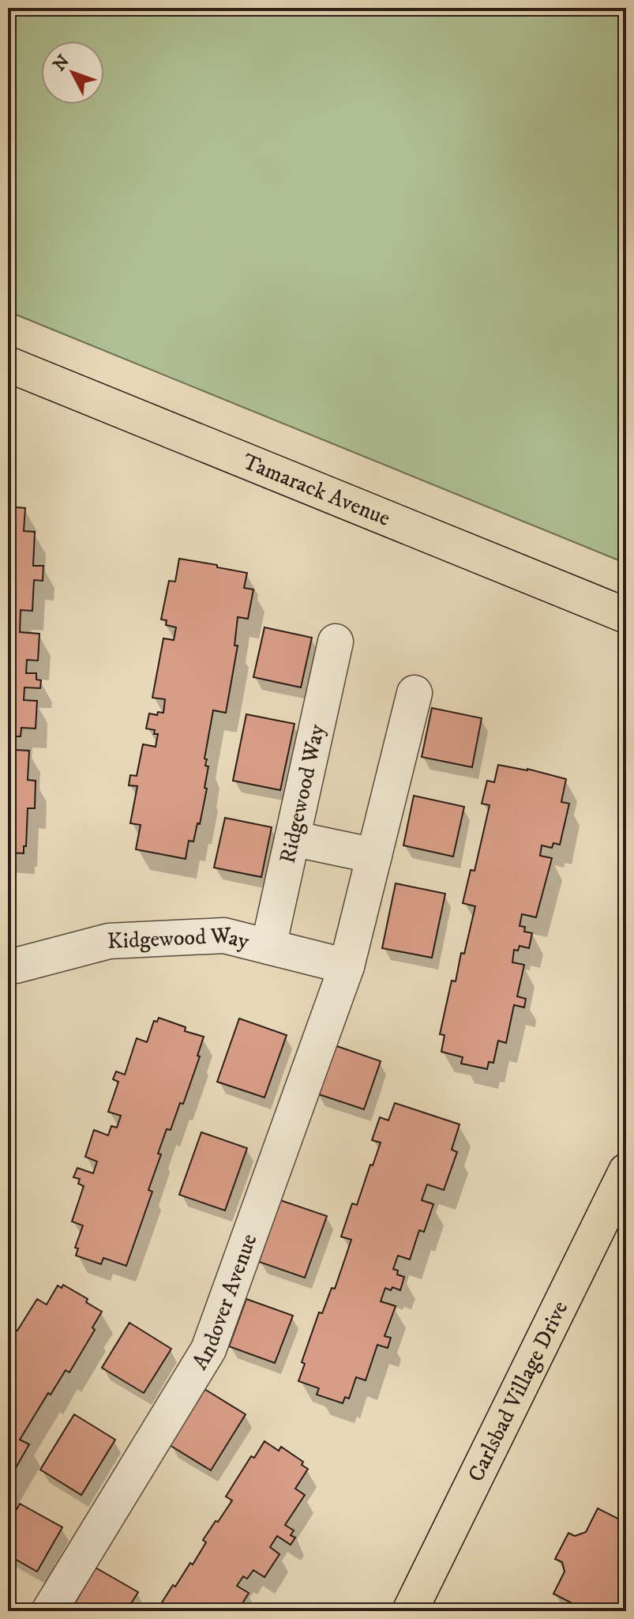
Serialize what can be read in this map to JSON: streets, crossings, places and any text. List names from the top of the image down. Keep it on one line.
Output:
{"streets":{"main road":["Tamarack Avenue","Carlsbad Village Drive"],"street":["Ridgewood Way","Kidgewood Way","Andover Avenue"]},"crossings":[["Ridgewood Way","Kidgewood Way"],["Kidgewood Way","Andover Avenue"]],"north":"top left"}
